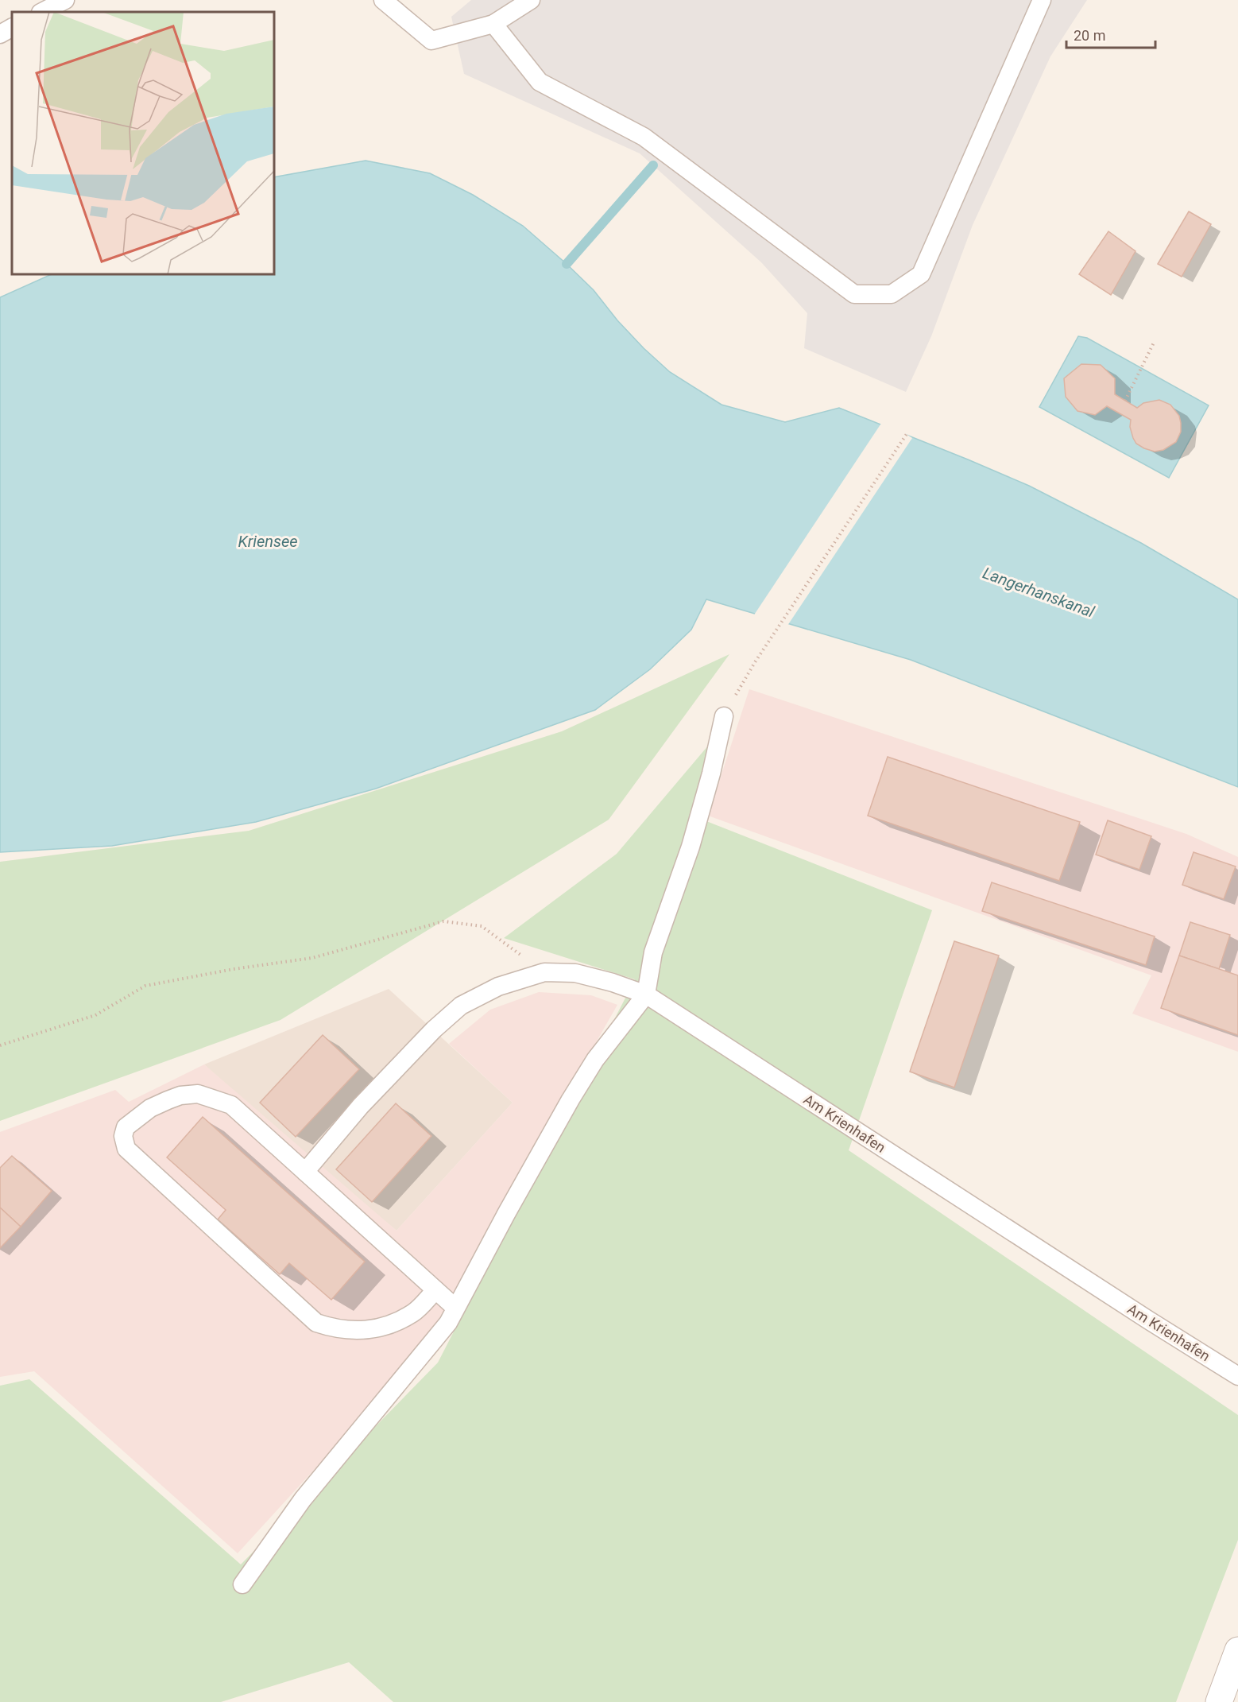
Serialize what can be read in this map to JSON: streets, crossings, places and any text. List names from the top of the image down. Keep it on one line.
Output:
{"streets":{"lane":["Am Krienhafen"]},"water":["Kriensee","Langerhanskanal"],"scale_bar":"20 m"}
